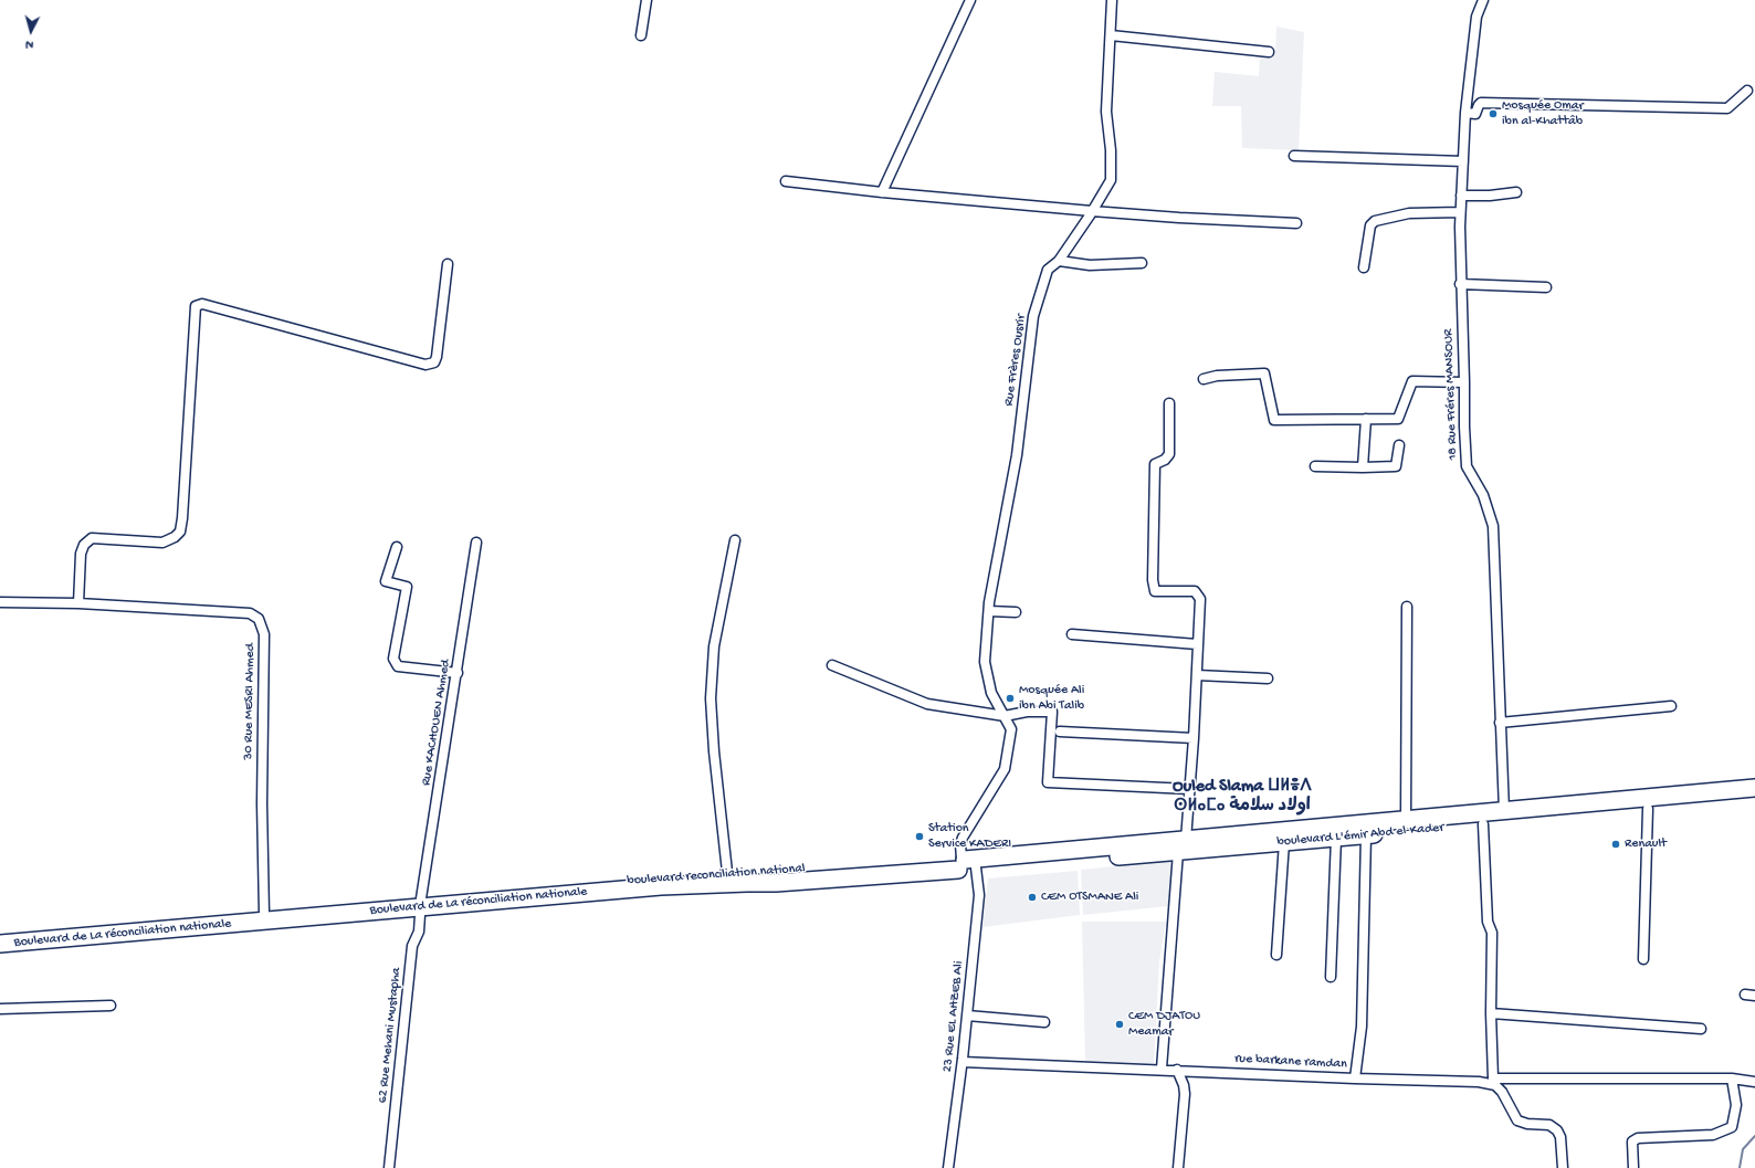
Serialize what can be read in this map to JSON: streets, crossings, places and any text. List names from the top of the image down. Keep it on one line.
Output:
{"streets":{"highway":["boulevard L'émir Abd el-Kader","boulevard reconciliation national","Boulevard de La réconciliation nationale"],"street":["Rue Frères Ousrir","18 Rue Fréres MANSOUR","30 Rue MESRI Ahmed","Rue KACHOUEN Ahmed","23 Rue EL AHZEB Ali","62 Rue Mehani Mustapha","rue barkane ramdan"]},"crossings":[["Rue Frères Ousrir","boulevard reconciliation national"],["Rue Frères Ousrir","Boulevard de La réconciliation nationale"],["Rue Frères Ousrir","23 Rue EL AHZEB Ali"],["30 Rue MESRI Ahmed","boulevard reconciliation national"],["Rue KACHOUEN Ahmed","boulevard reconciliation national"],["Rue KACHOUEN Ahmed","Boulevard de La réconciliation nationale"],["Rue KACHOUEN Ahmed","62 Rue Mehani Mustapha"],["boulevard reconciliation national","Boulevard de La réconciliation nationale"],["boulevard reconciliation national","23 Rue EL AHZEB Ali"],["boulevard reconciliation national","62 Rue Mehani Mustapha"],["Boulevard de La réconciliation nationale","23 Rue EL AHZEB Ali"],["Boulevard de La réconciliation nationale","62 Rue Mehani Mustapha"],["23 Rue EL AHZEB Ali","rue barkane ramdan"]],"districts":["Ouled Slama ⵡⵍⴻⴷ ⵙⵍⴰⵎⴰ اولاد سلامة"],"places":["Mosquée Omar ibn al-Khattâb","Mosquée Ali ibn Abi Talib","Station Service KADERI","Renault","CEM OTSMANE Ali","CEM DJATOU Meamar"],"north":"bottom"}
